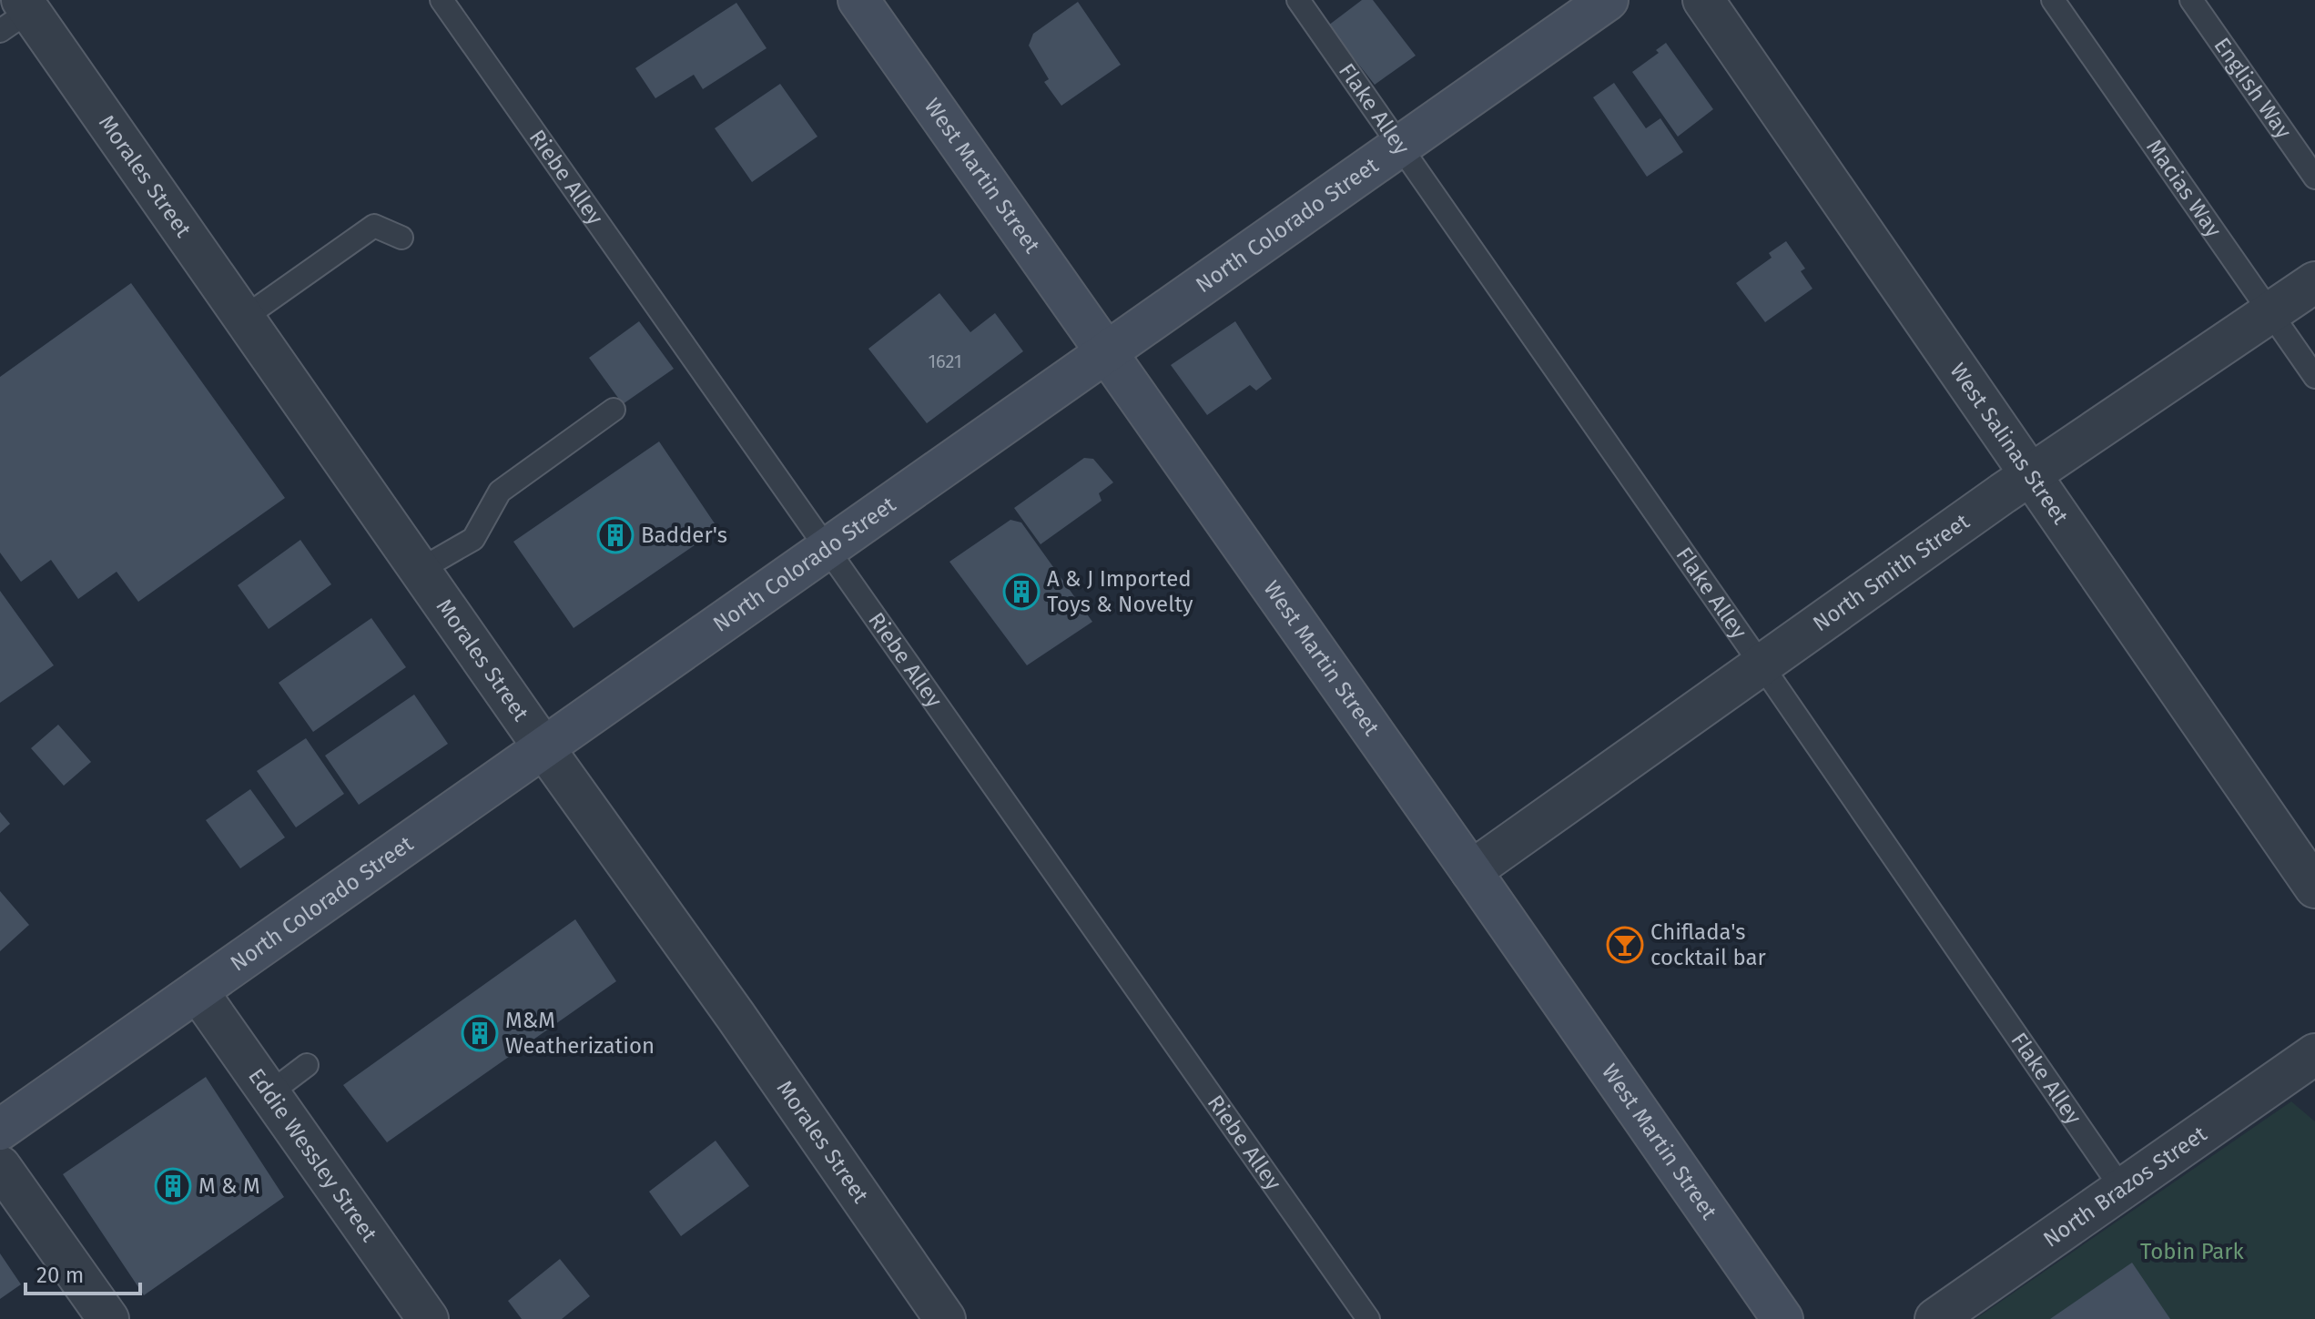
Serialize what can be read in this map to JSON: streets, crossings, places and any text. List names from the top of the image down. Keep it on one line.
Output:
{"streets":{"main road":["West Martin Street","North Colorado Street"],"street":["Morales Street","West Salinas Street","North Smith Street","Eddie Wessley Street","North Brazos Street"],"lane":["English Way","Flake Alley","Riebe Alley","Macias Way"]},"crossings":[["Flake Alley","North Colorado Street"],["Flake Alley","North Smith Street"],["Flake Alley","North Brazos Street"],["Morales Street","North Colorado Street"],["West Martin Street","North Colorado Street"],["West Martin Street","North Smith Street"],["Riebe Alley","North Colorado Street"],["Macias Way","North Smith Street"],["North Colorado Street","Eddie Wessley Street"],["West Salinas Street","North Smith Street"]],"parks":["Tobin Park"],"places":{"building":["Badder's","A & J Imported Toys & Novelty","M&M Weatherization","M & M"],"bar":["Chiflada's cocktail bar"]},"house_numbers":["1621"],"scale_bar":"20 m"}
